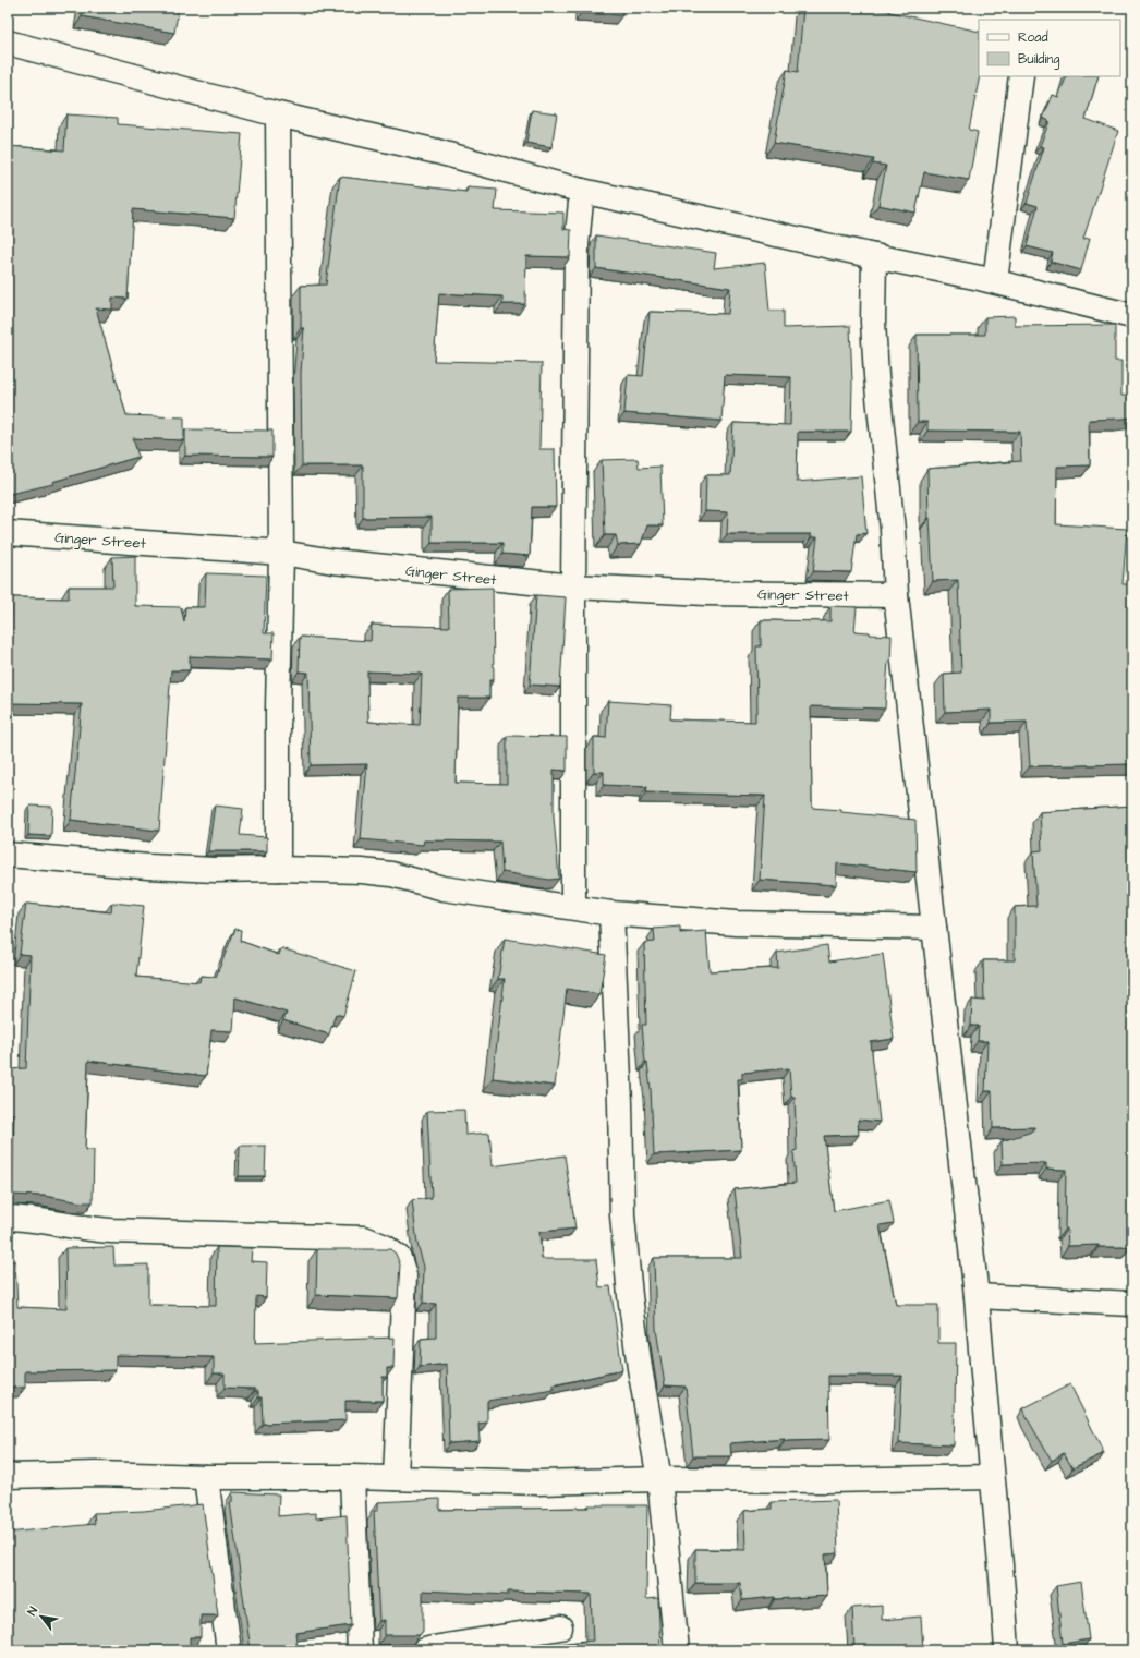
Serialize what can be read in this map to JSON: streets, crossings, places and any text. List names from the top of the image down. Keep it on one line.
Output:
{"streets":{"street":["Ginger Street"]},"legend":["Road","Building"],"north":"top left"}
